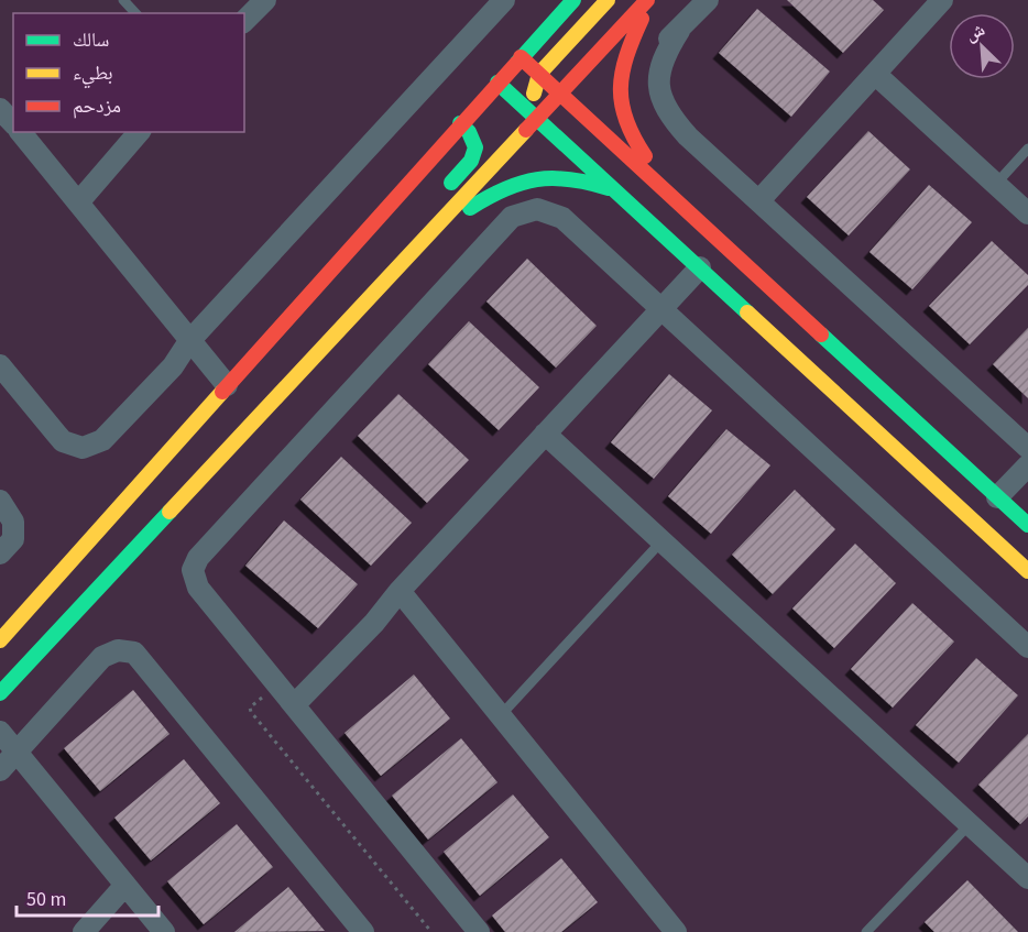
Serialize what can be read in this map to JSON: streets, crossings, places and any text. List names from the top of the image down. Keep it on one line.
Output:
{"legend":["سالك","بطيء","مزدحم"],"scale_bar":"50 m","north":"top left"}
